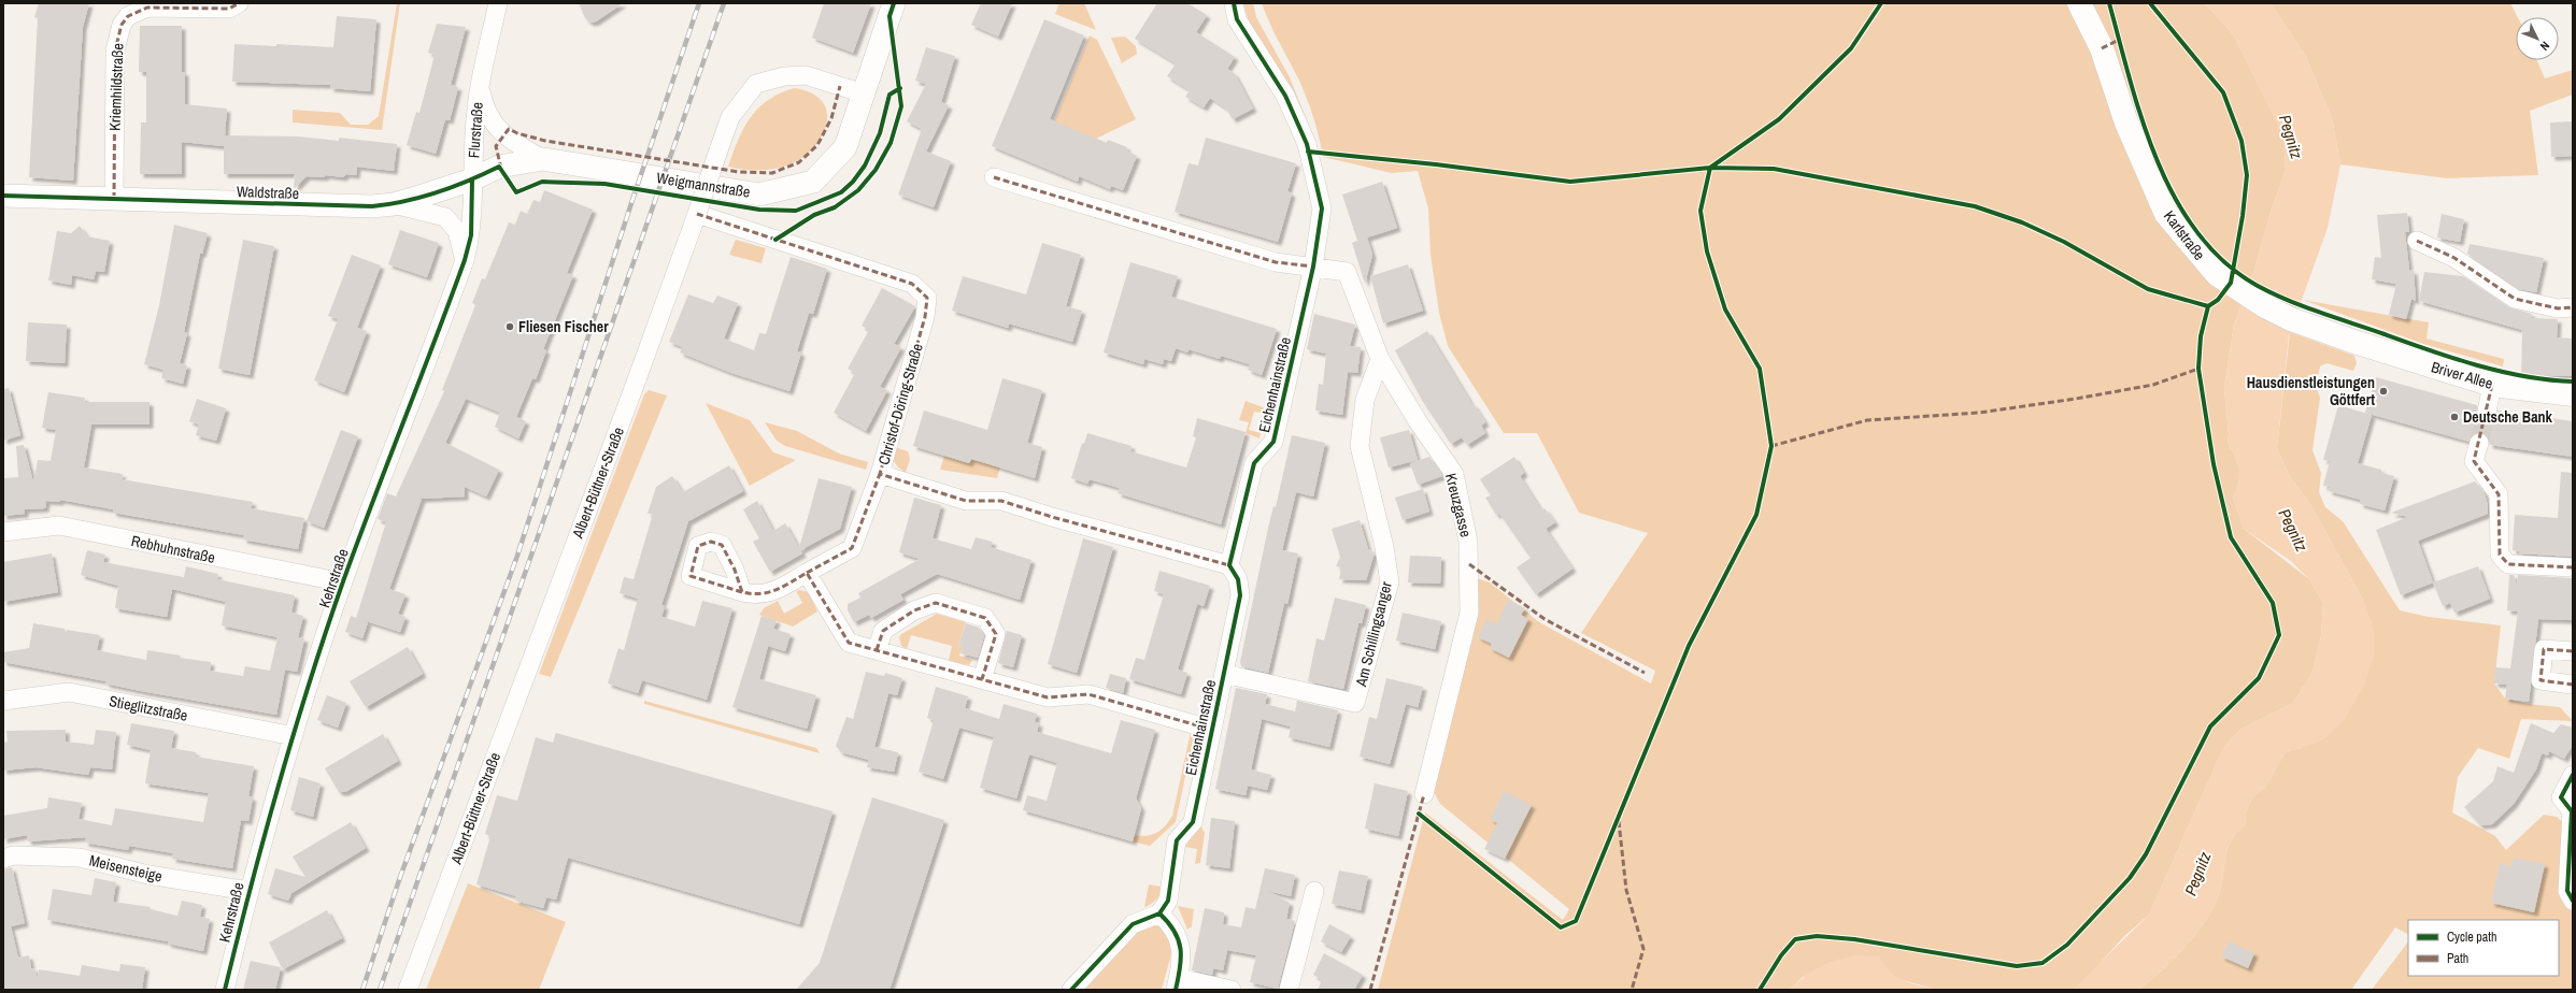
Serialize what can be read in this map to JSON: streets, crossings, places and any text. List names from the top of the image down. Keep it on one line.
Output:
{"streets":{"main road":["Karlstraße","Briver Allee"],"street":["Kriemhildstraße","Flurstraße","Weigmannstraße","Waldstraße","Eichenhainstraße","Christof-Döring-Straße","Albert-Büttner-Straße","Kreuzgasse","Rebhuhnstraße","Kehrstraße","Am Schillingsanger","Stieglitzstraße","Meisensteige"]},"crossings":[["Kriemhildstraße","Waldstraße"],["Flurstraße","Weigmannstraße"],["Flurstraße","Waldstraße"],["Flurstraße","Kehrstraße"],["Weigmannstraße","Waldstraße"],["Weigmannstraße","Albert-Büttner-Straße"],["Waldstraße","Kehrstraße"],["Karlstraße","Briver Allee"],["Eichenhainstraße","Christof-Döring-Straße"],["Eichenhainstraße","Kreuzgasse"],["Eichenhainstraße","Am Schillingsanger"],["Christof-Döring-Straße","Albert-Büttner-Straße"],["Kreuzgasse","Am Schillingsanger"],["Rebhuhnstraße","Kehrstraße"],["Kehrstraße","Stieglitzstraße"],["Kehrstraße","Meisensteige"]],"water":["Pegnitz"],"places":["Fliesen Fischer","Hausdienstleistungen Göttfert","Deutsche Bank"],"legend":["Cycle path","Path"],"north":"bottom right"}
